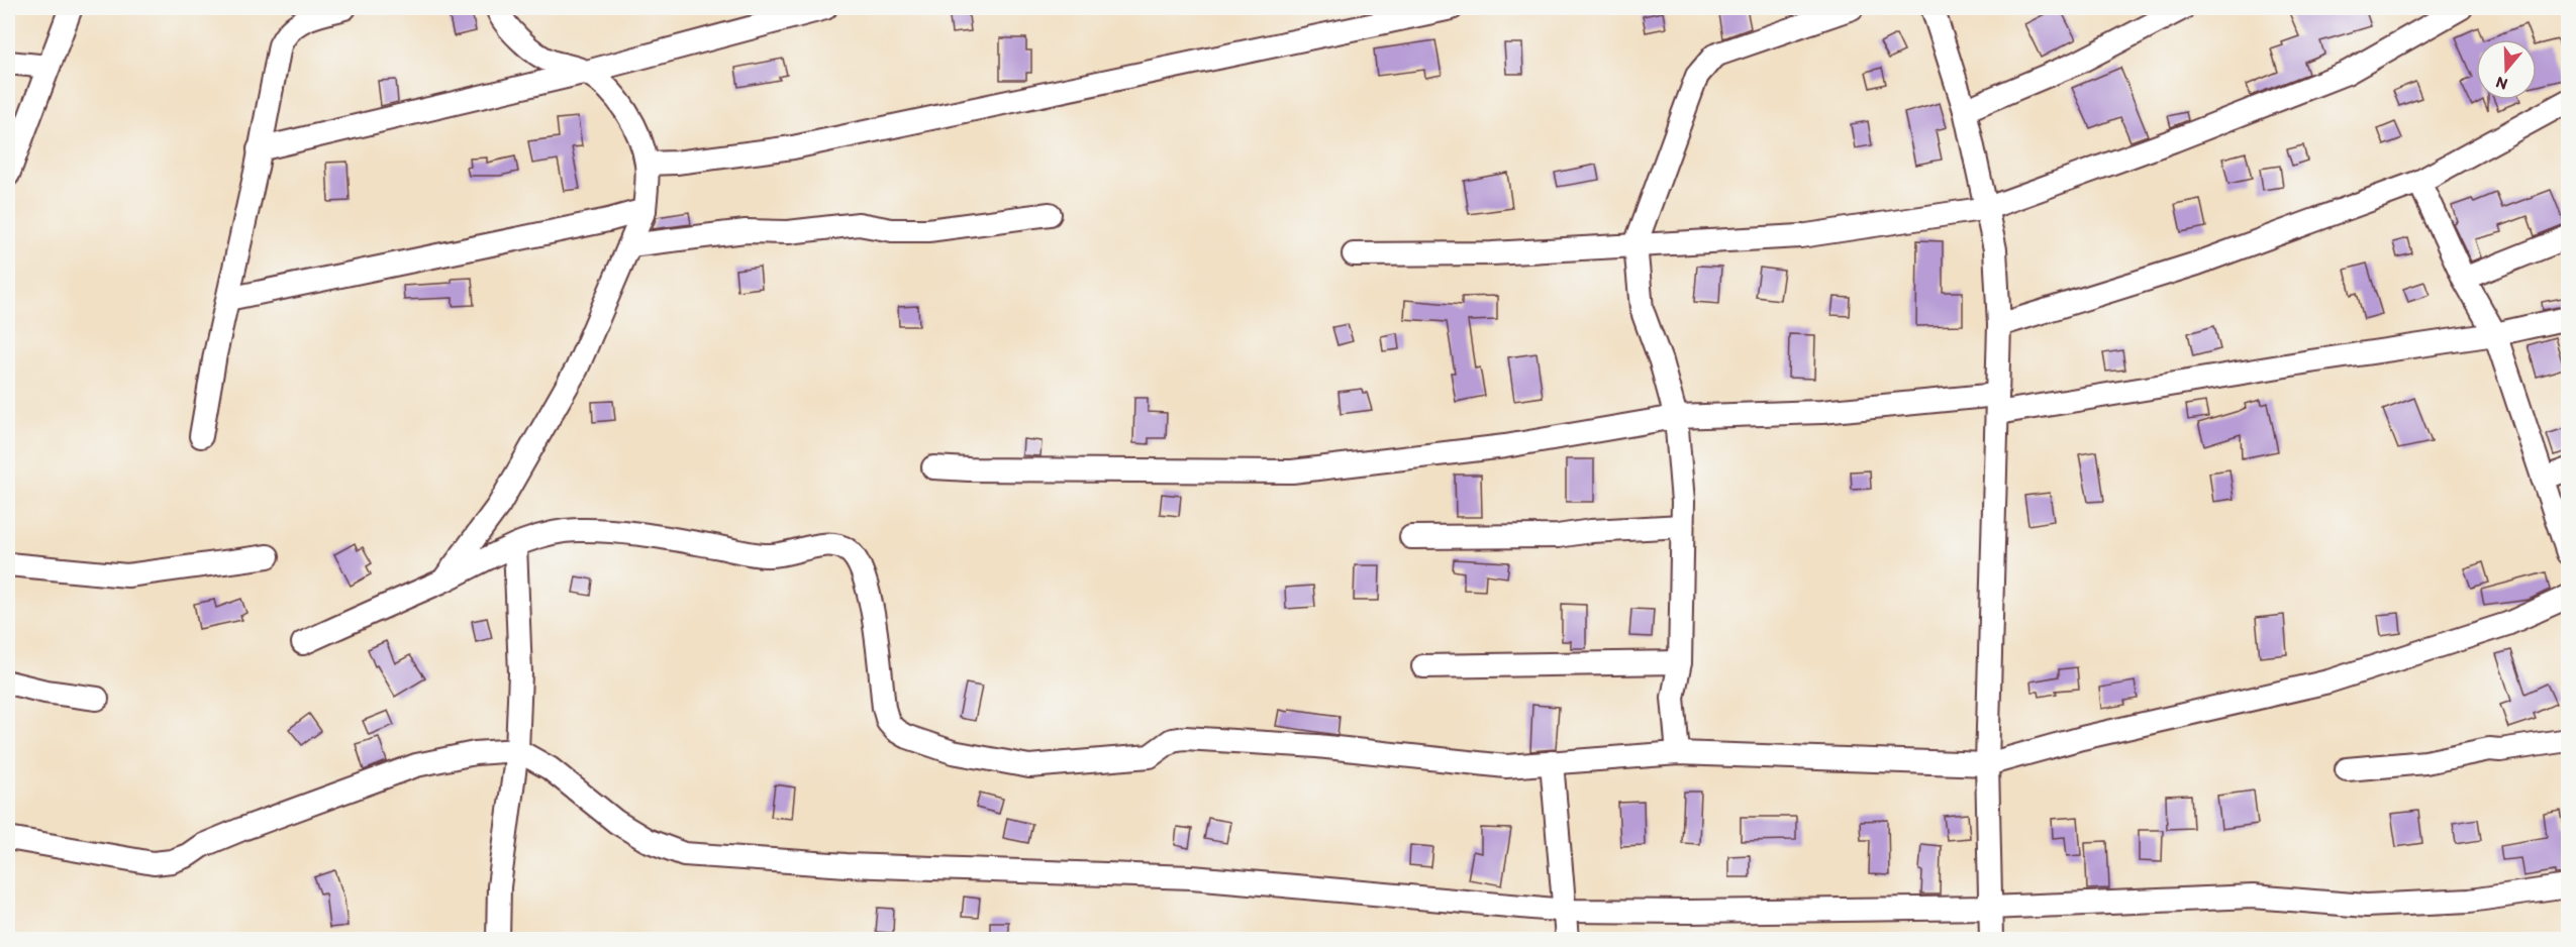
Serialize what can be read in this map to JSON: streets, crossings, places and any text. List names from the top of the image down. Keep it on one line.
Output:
{"north":"bottom"}
